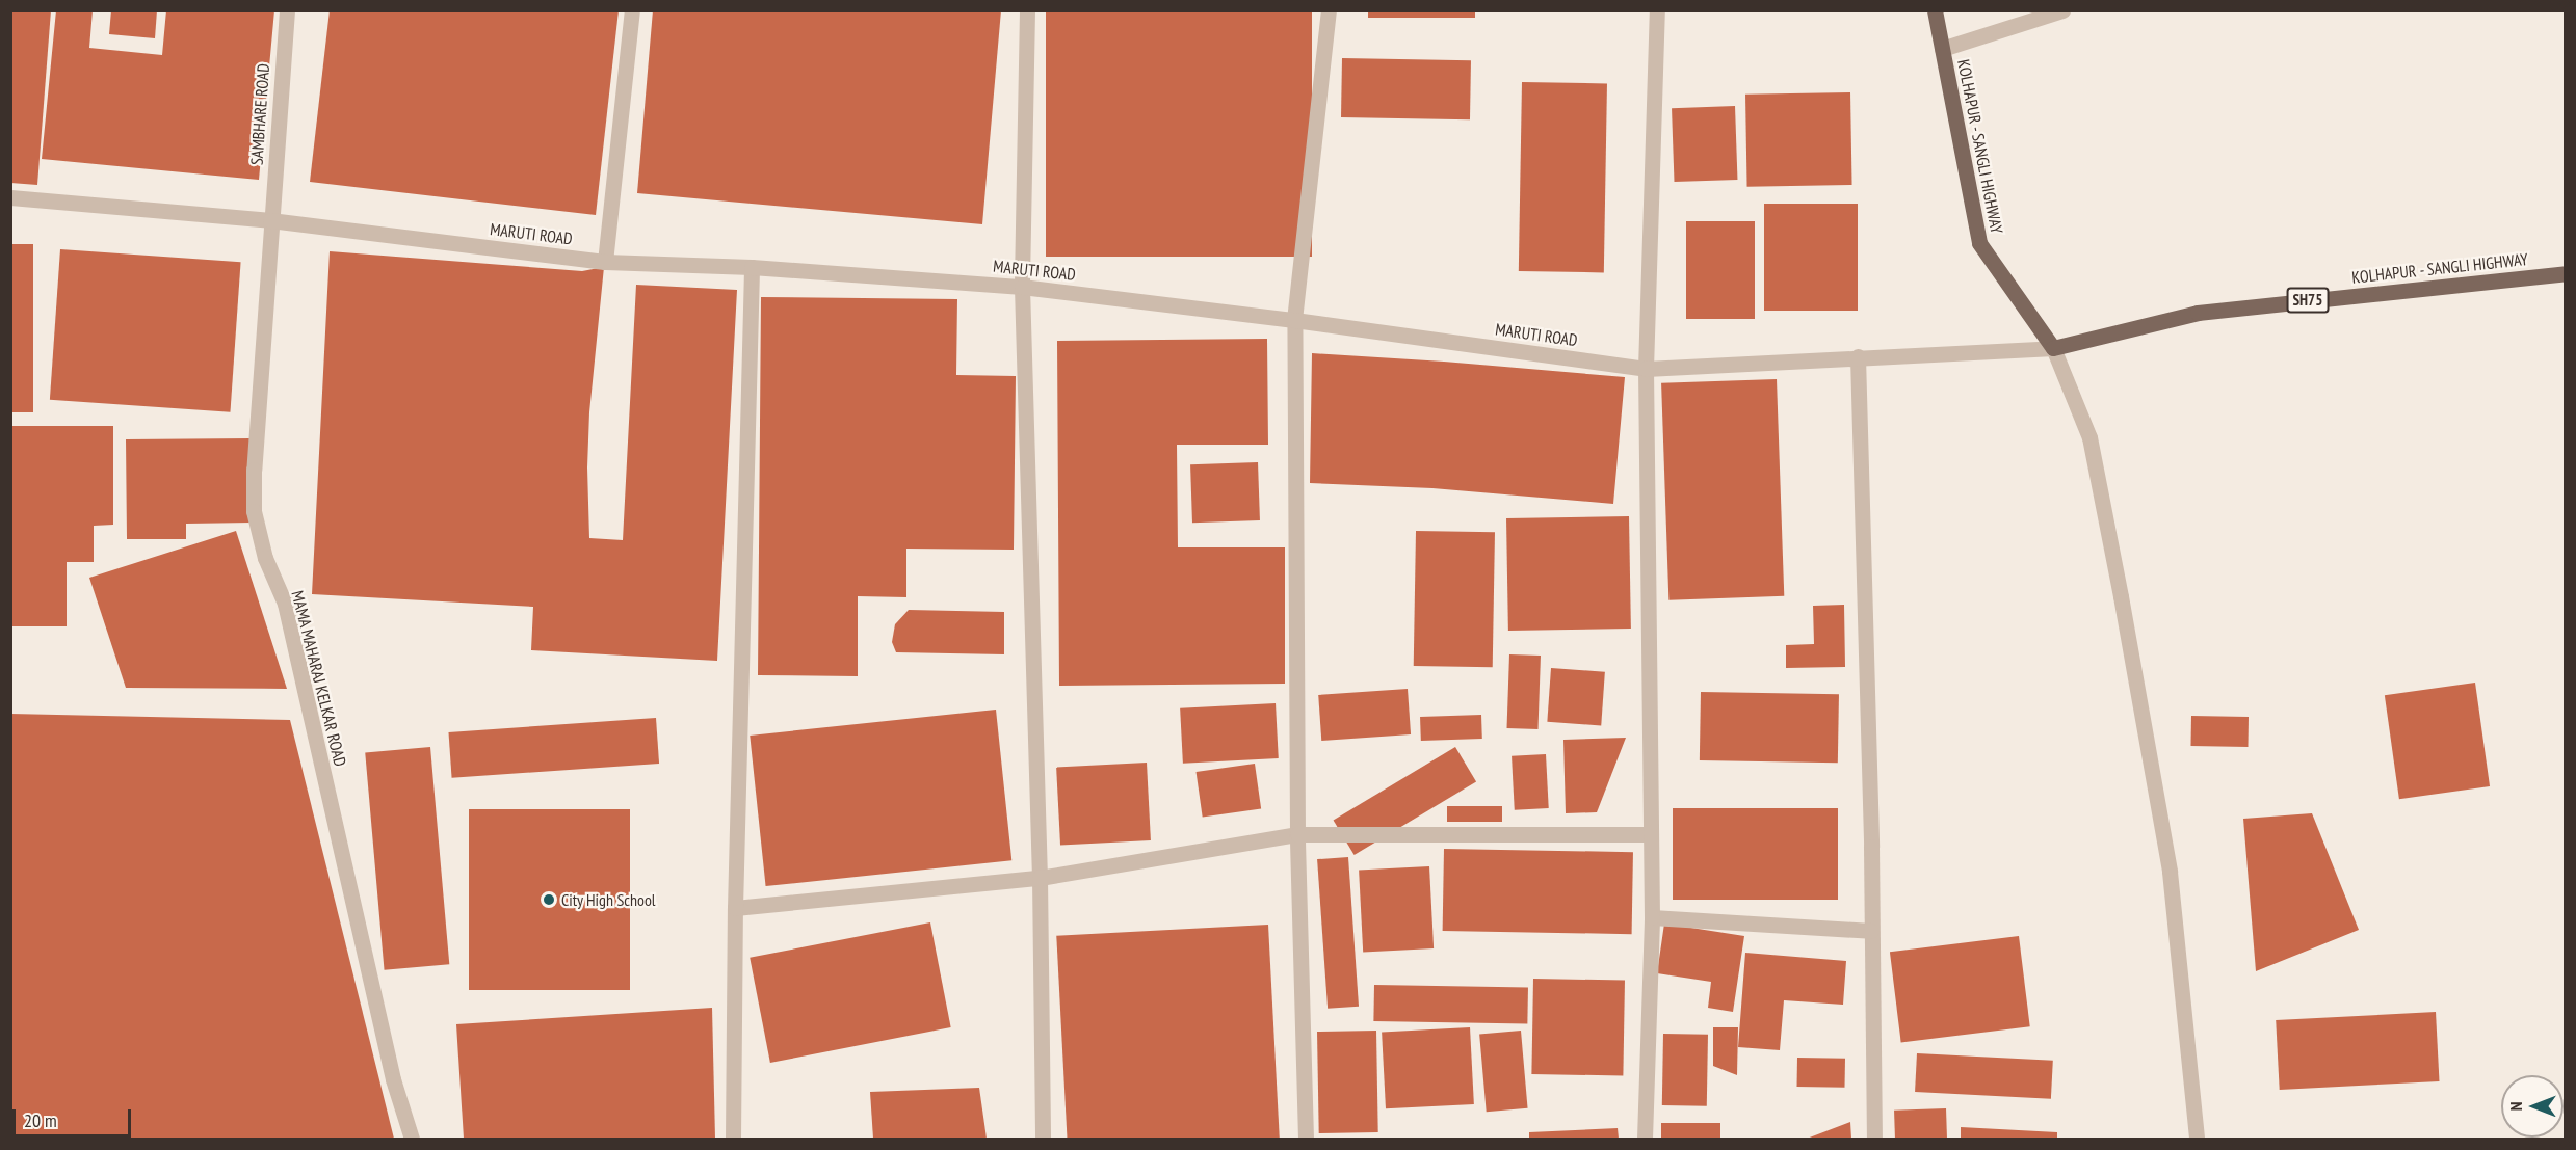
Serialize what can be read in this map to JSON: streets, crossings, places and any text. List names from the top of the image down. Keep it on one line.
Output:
{"streets":{"main road":["KOLHAPUR - SANGLI HIGHWAY","SH75"],"street":["SAMBHARE ROAD","MARUTI ROAD","MAMA MAHARAJ KELKAR ROAD"]},"crossings":[["SAMBHARE ROAD","MARUTI ROAD"],["SAMBHARE ROAD","MAMA MAHARAJ KELKAR ROAD"],["KOLHAPUR - SANGLI HIGHWAY","MARUTI ROAD"],["MARUTI ROAD","MAMA MAHARAJ KELKAR ROAD"]],"places":["City High School"],"scale_bar":"20 m","north":"left"}
